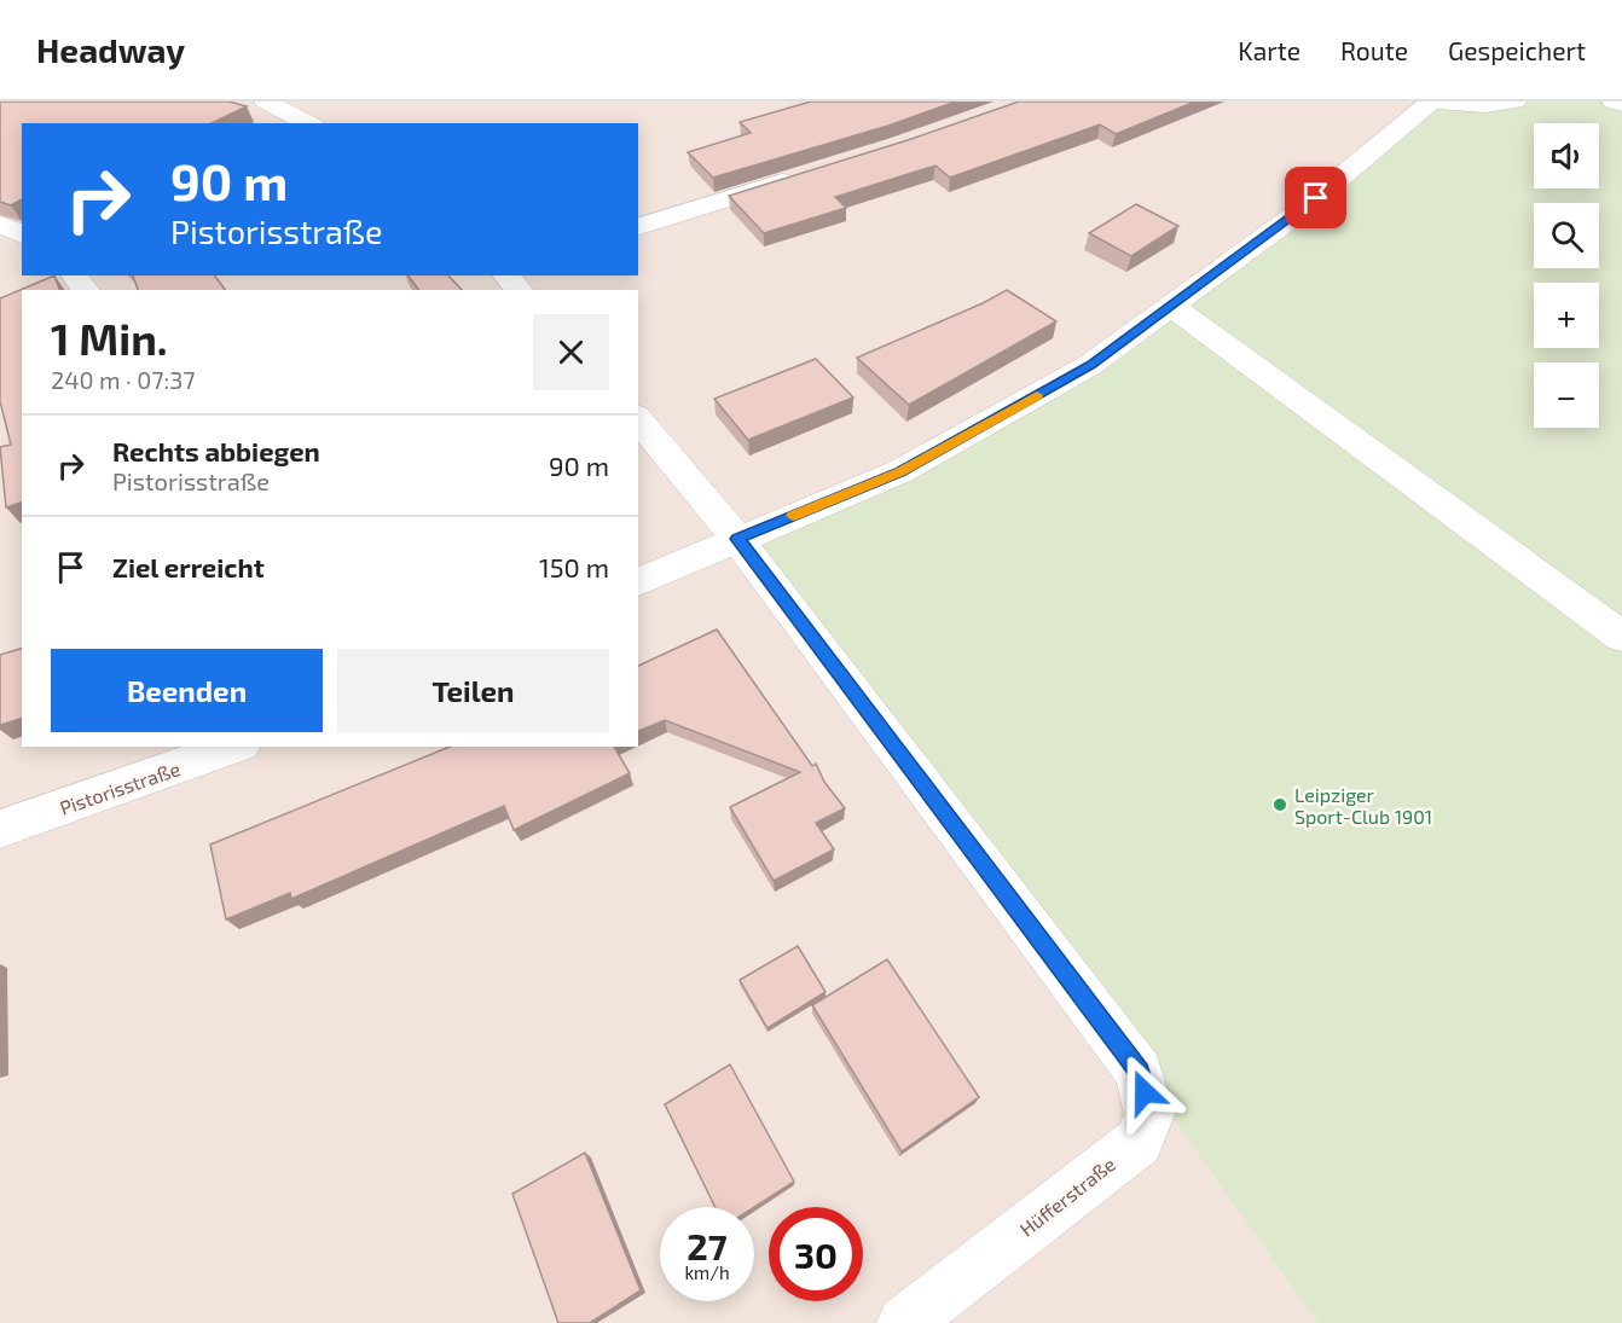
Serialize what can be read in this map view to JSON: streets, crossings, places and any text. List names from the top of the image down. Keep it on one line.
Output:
{"streets":{"street":["Pistorisstraße","Hüfferstraße"]},"places":["Leipziger Sport-Club 1901"],"page":{"header":"Headway","nav":["Karte","Route","Gespeichert"],"map_buttons":["+","−"],"turn":["90 m","Pistorisstraße"],"heading":["1 Min.","240 m · 07:37"],"list":[{"name":"Rechts abbiegen","note":"Pistorisstraße","value":"90 m"},{"name":"Ziel erreicht","value":"150 m"}],"buttons":["Beenden","Teilen"],"speed":"27 km/h","limit":"30"}}
